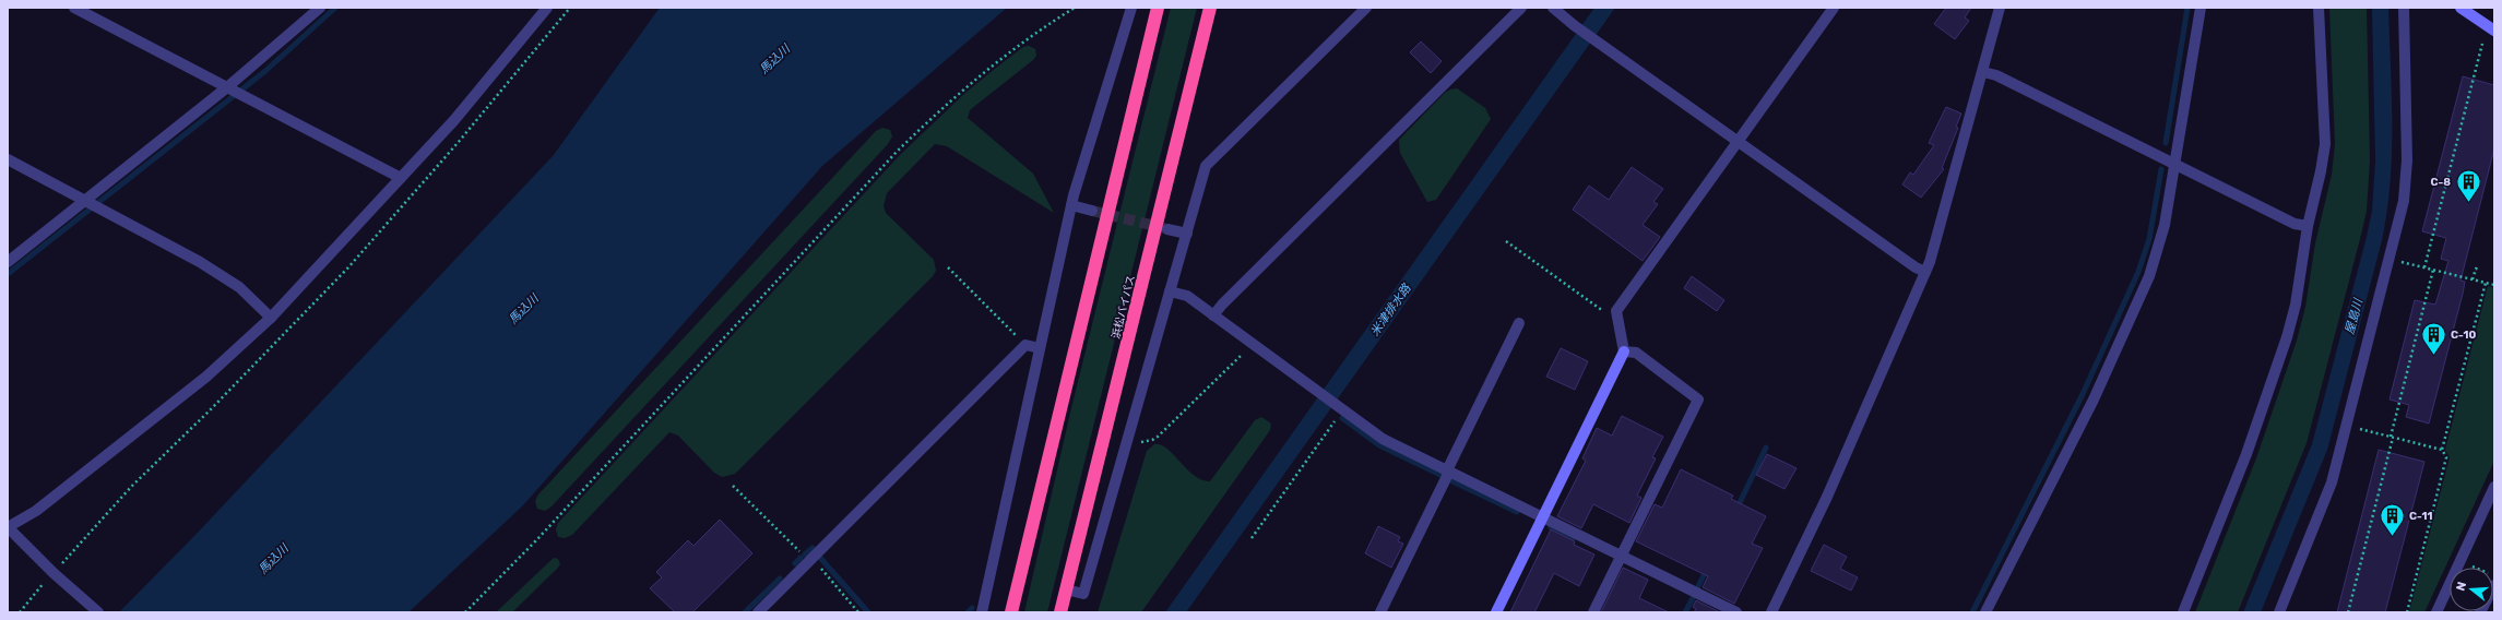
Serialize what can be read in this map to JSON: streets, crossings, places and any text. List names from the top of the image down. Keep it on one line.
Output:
{"streets":{"highway":["浜松バイパス"]},"water":["馬込川","米津排水路","屋島川"],"places":{"building":["C-8","C-10","C-11"]},"north":"left"}
